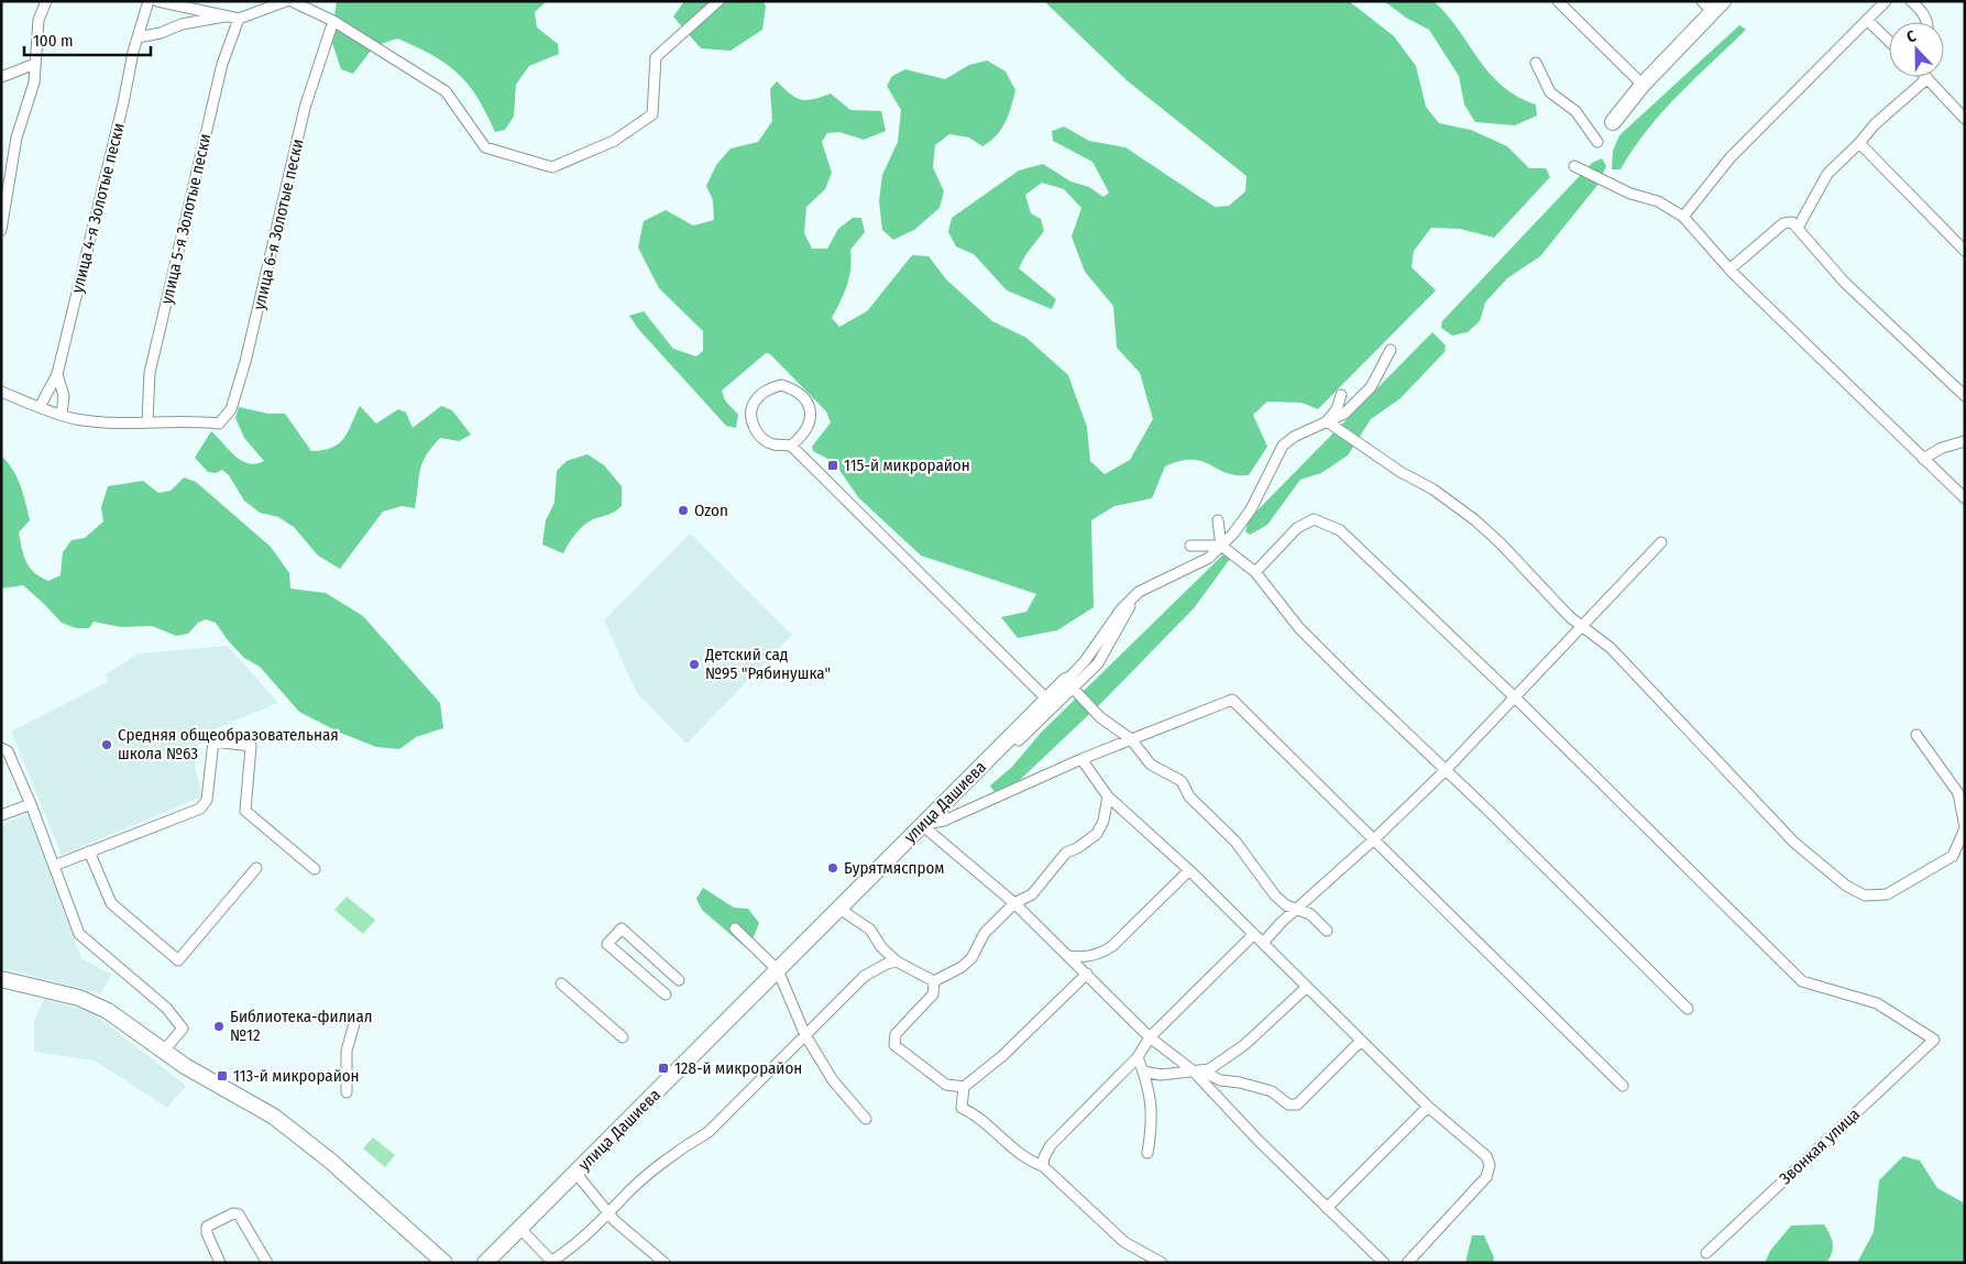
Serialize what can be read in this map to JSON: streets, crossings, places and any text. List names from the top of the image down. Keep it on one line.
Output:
{"streets":{"street":["улица 4-я Золотые пески","улица 5-я Золотые пески","улица 6-я Золотые пески","улица Дашиева","Звонкая улица"]},"crossings":[["улица 5-я Золотые пески","улица 6-я Золотые пески"]],"places":{"transit":["115-й микрорайон","128-й микрорайон","113-й микрорайон"],"other":["Ozon","Детский сад №95 \"Рябинушка\"","Средняя общеобразовательная школа №63","Бурятмяспром","Библиотека-филиал №12"]},"scale_bar":"100 m","north":"top"}
